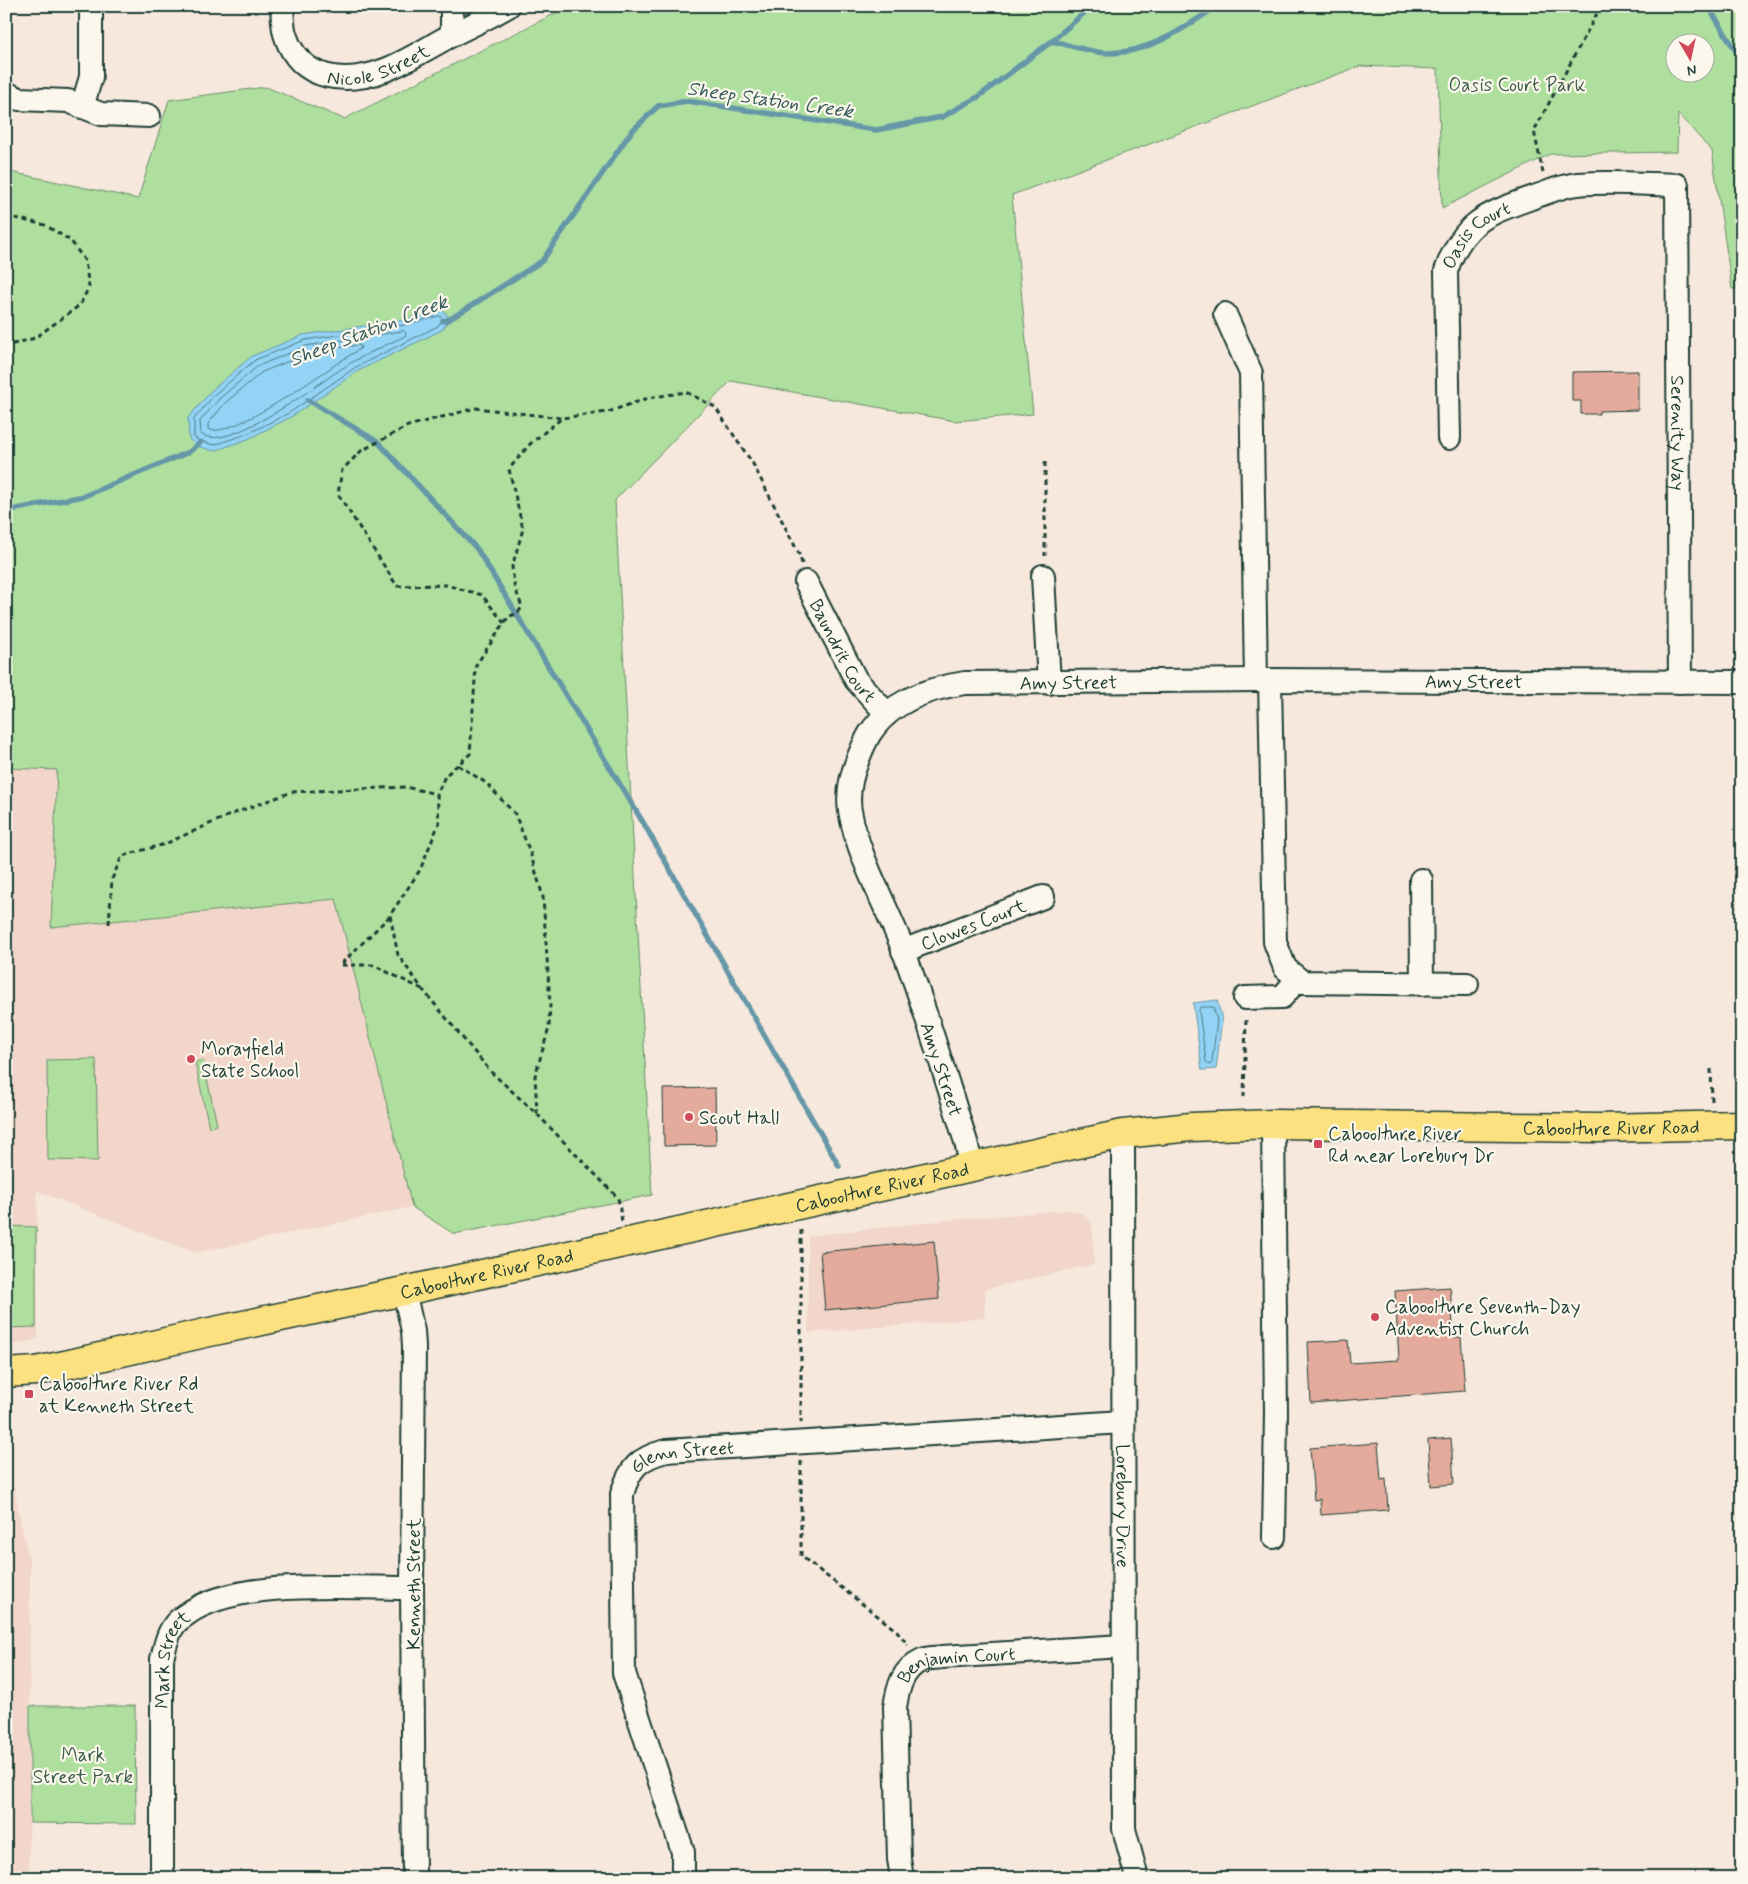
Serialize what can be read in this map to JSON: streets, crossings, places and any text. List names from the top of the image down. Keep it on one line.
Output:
{"streets":{"main road":["Caboolture River Road"],"street":["Nicole Street","Oasis Court","Serenity Way","Baundrit Court","Amy Street","Clowes Court","Glenn Street","Lorebury Drive","Kenneth Street","Mark Street","Benjamin Court"]},"crossings":[["Oasis Court","Serenity Way"],["Serenity Way","Amy Street"],["Baundrit Court","Amy Street"],["Amy Street","Clowes Court"],["Amy Street","Caboolture River Road"],["Caboolture River Road","Lorebury Drive"],["Caboolture River Road","Kenneth Street"],["Glenn Street","Lorebury Drive"],["Lorebury Drive","Benjamin Court"],["Kenneth Street","Mark Street"]],"water":["Sheep Station Creek"],"parks":["Oasis Court Park","Mark Street Park"],"places":{"other":["Morayfield State School","Scout Hall","Caboolture Seventh-Day Adventist Church"],"transit":["Caboolture River Rd near Lorebury Dr","Caboolture River Rd at Kenneth Street"]},"north":"bottom"}
